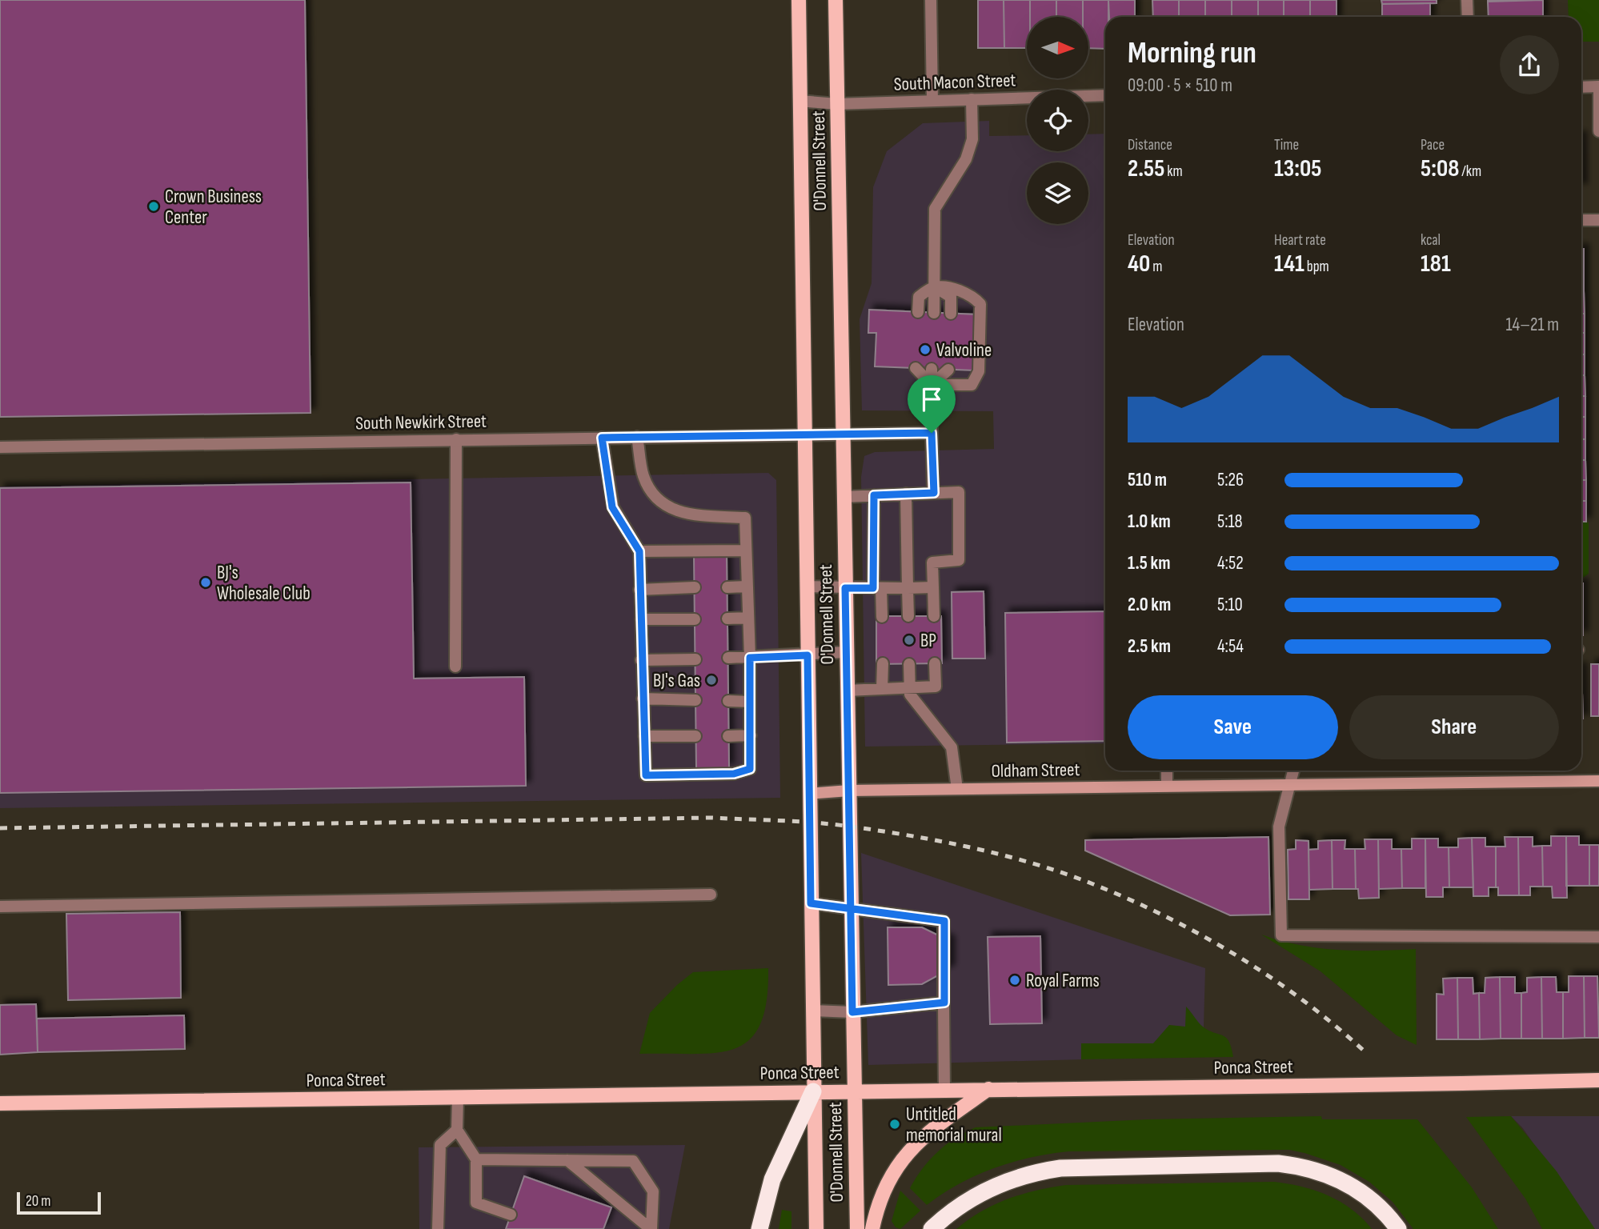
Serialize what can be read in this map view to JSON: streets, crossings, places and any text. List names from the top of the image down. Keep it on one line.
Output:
{"streets":{"main road":["O'Donnell Street","Ponca Street"],"street":["South Macon Street","South Newkirk Street","Oldham Street"]},"crossings":[["South Macon Street","O'Donnell Street"],["O'Donnell Street","South Newkirk Street"],["O'Donnell Street","Oldham Street"],["O'Donnell Street","Ponca Street"]],"places":["Crown Business Center","Valvoline","BJ's Wholesale Club","BP","BJ's Gas","Royal Farms","Untitled memorial mural"],"scale_bar":"20 m","north":"right","page":{"heading":["Morning run","09:00 · 5 × 510 m"],"stats":[["Distance","2.55 km"],["Time","13:05"],["Pace","5:08 /km"],["Elevation","40 m"],["Heart rate","141 bpm"],["kcal","181"]],"chart":["Elevation","14–21 m"],"list":[{"name":"510 m","note":"5:26"},{"name":"1.0 km","note":"5:18"},{"name":"1.5 km","note":"4:52"},{"name":"2.0 km","note":"5:10"},{"name":"2.5 km","note":"4:54"}],"buttons":["Save","Share"],"scale":"20 m"}}
